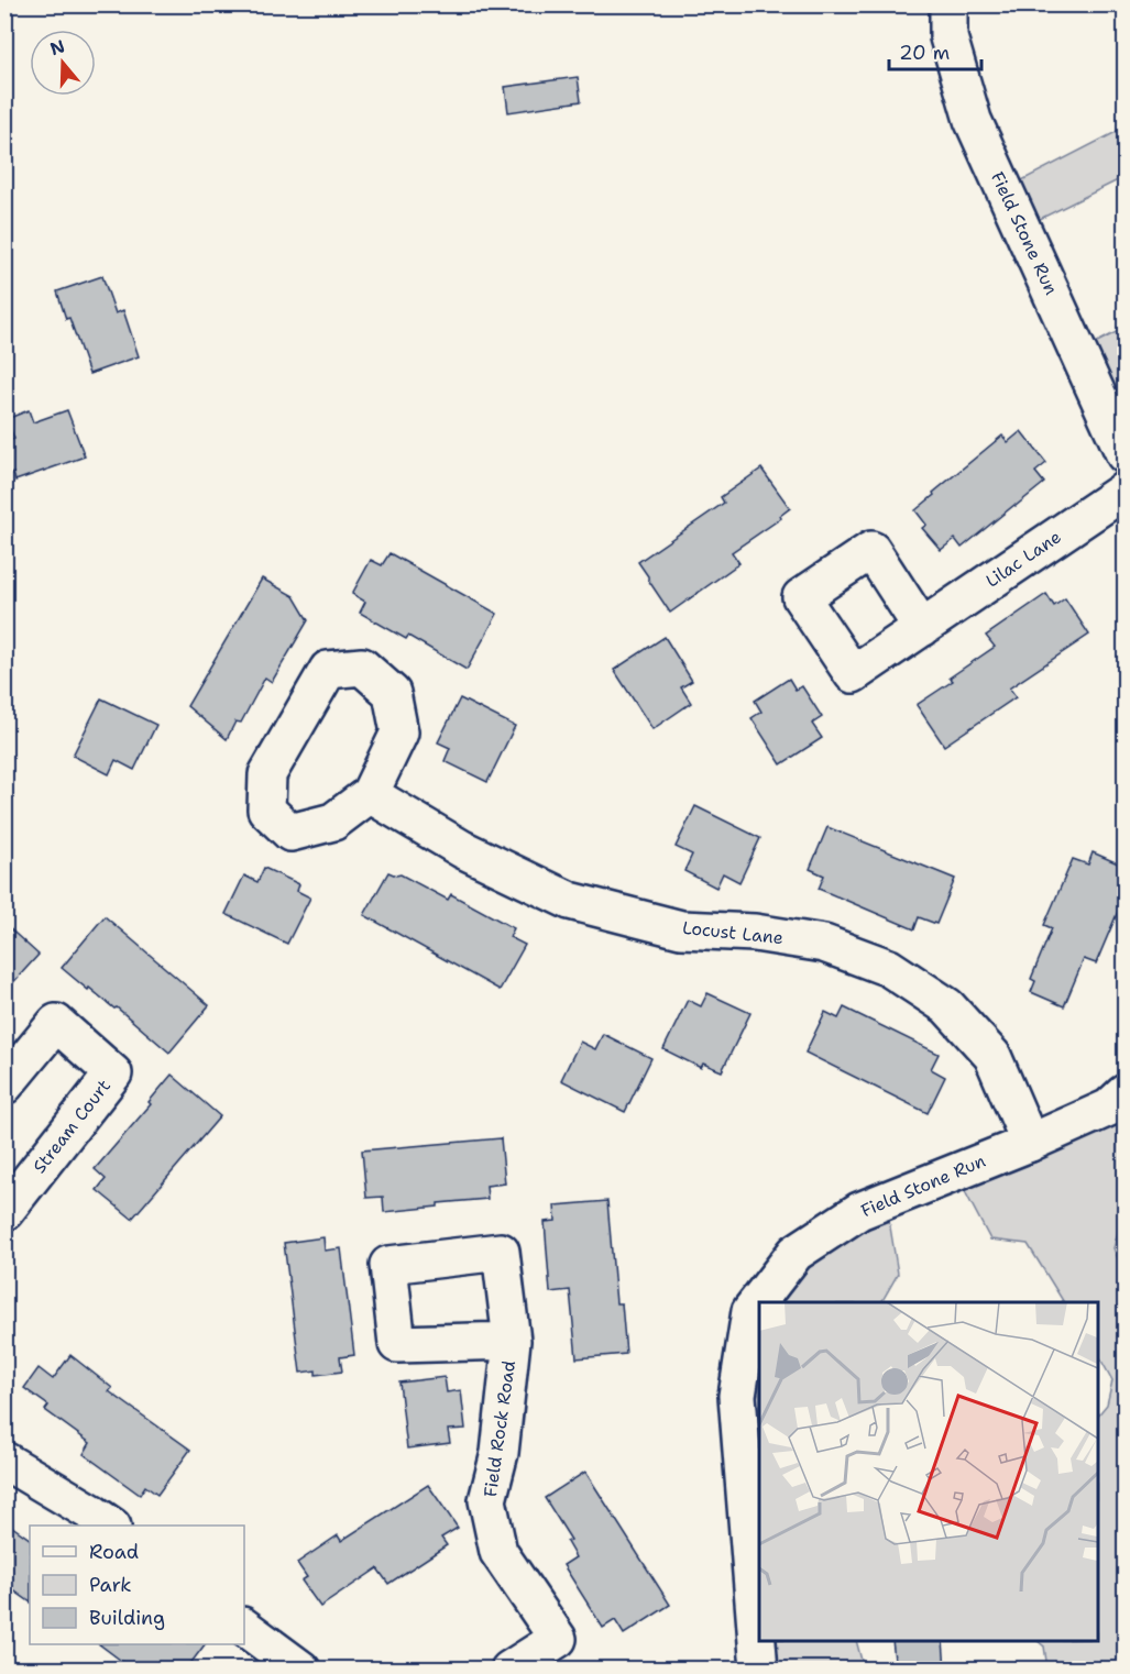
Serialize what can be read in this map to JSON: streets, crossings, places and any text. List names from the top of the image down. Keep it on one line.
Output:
{"streets":{"street":["Field Stone Run","Lilac Lane","Locust Lane","Stream Court","Field Rock Road"]},"crossings":[["Field Stone Run","Locust Lane"]],"legend":["Road","Park","Building"],"scale_bar":"20 m","north":"top"}
